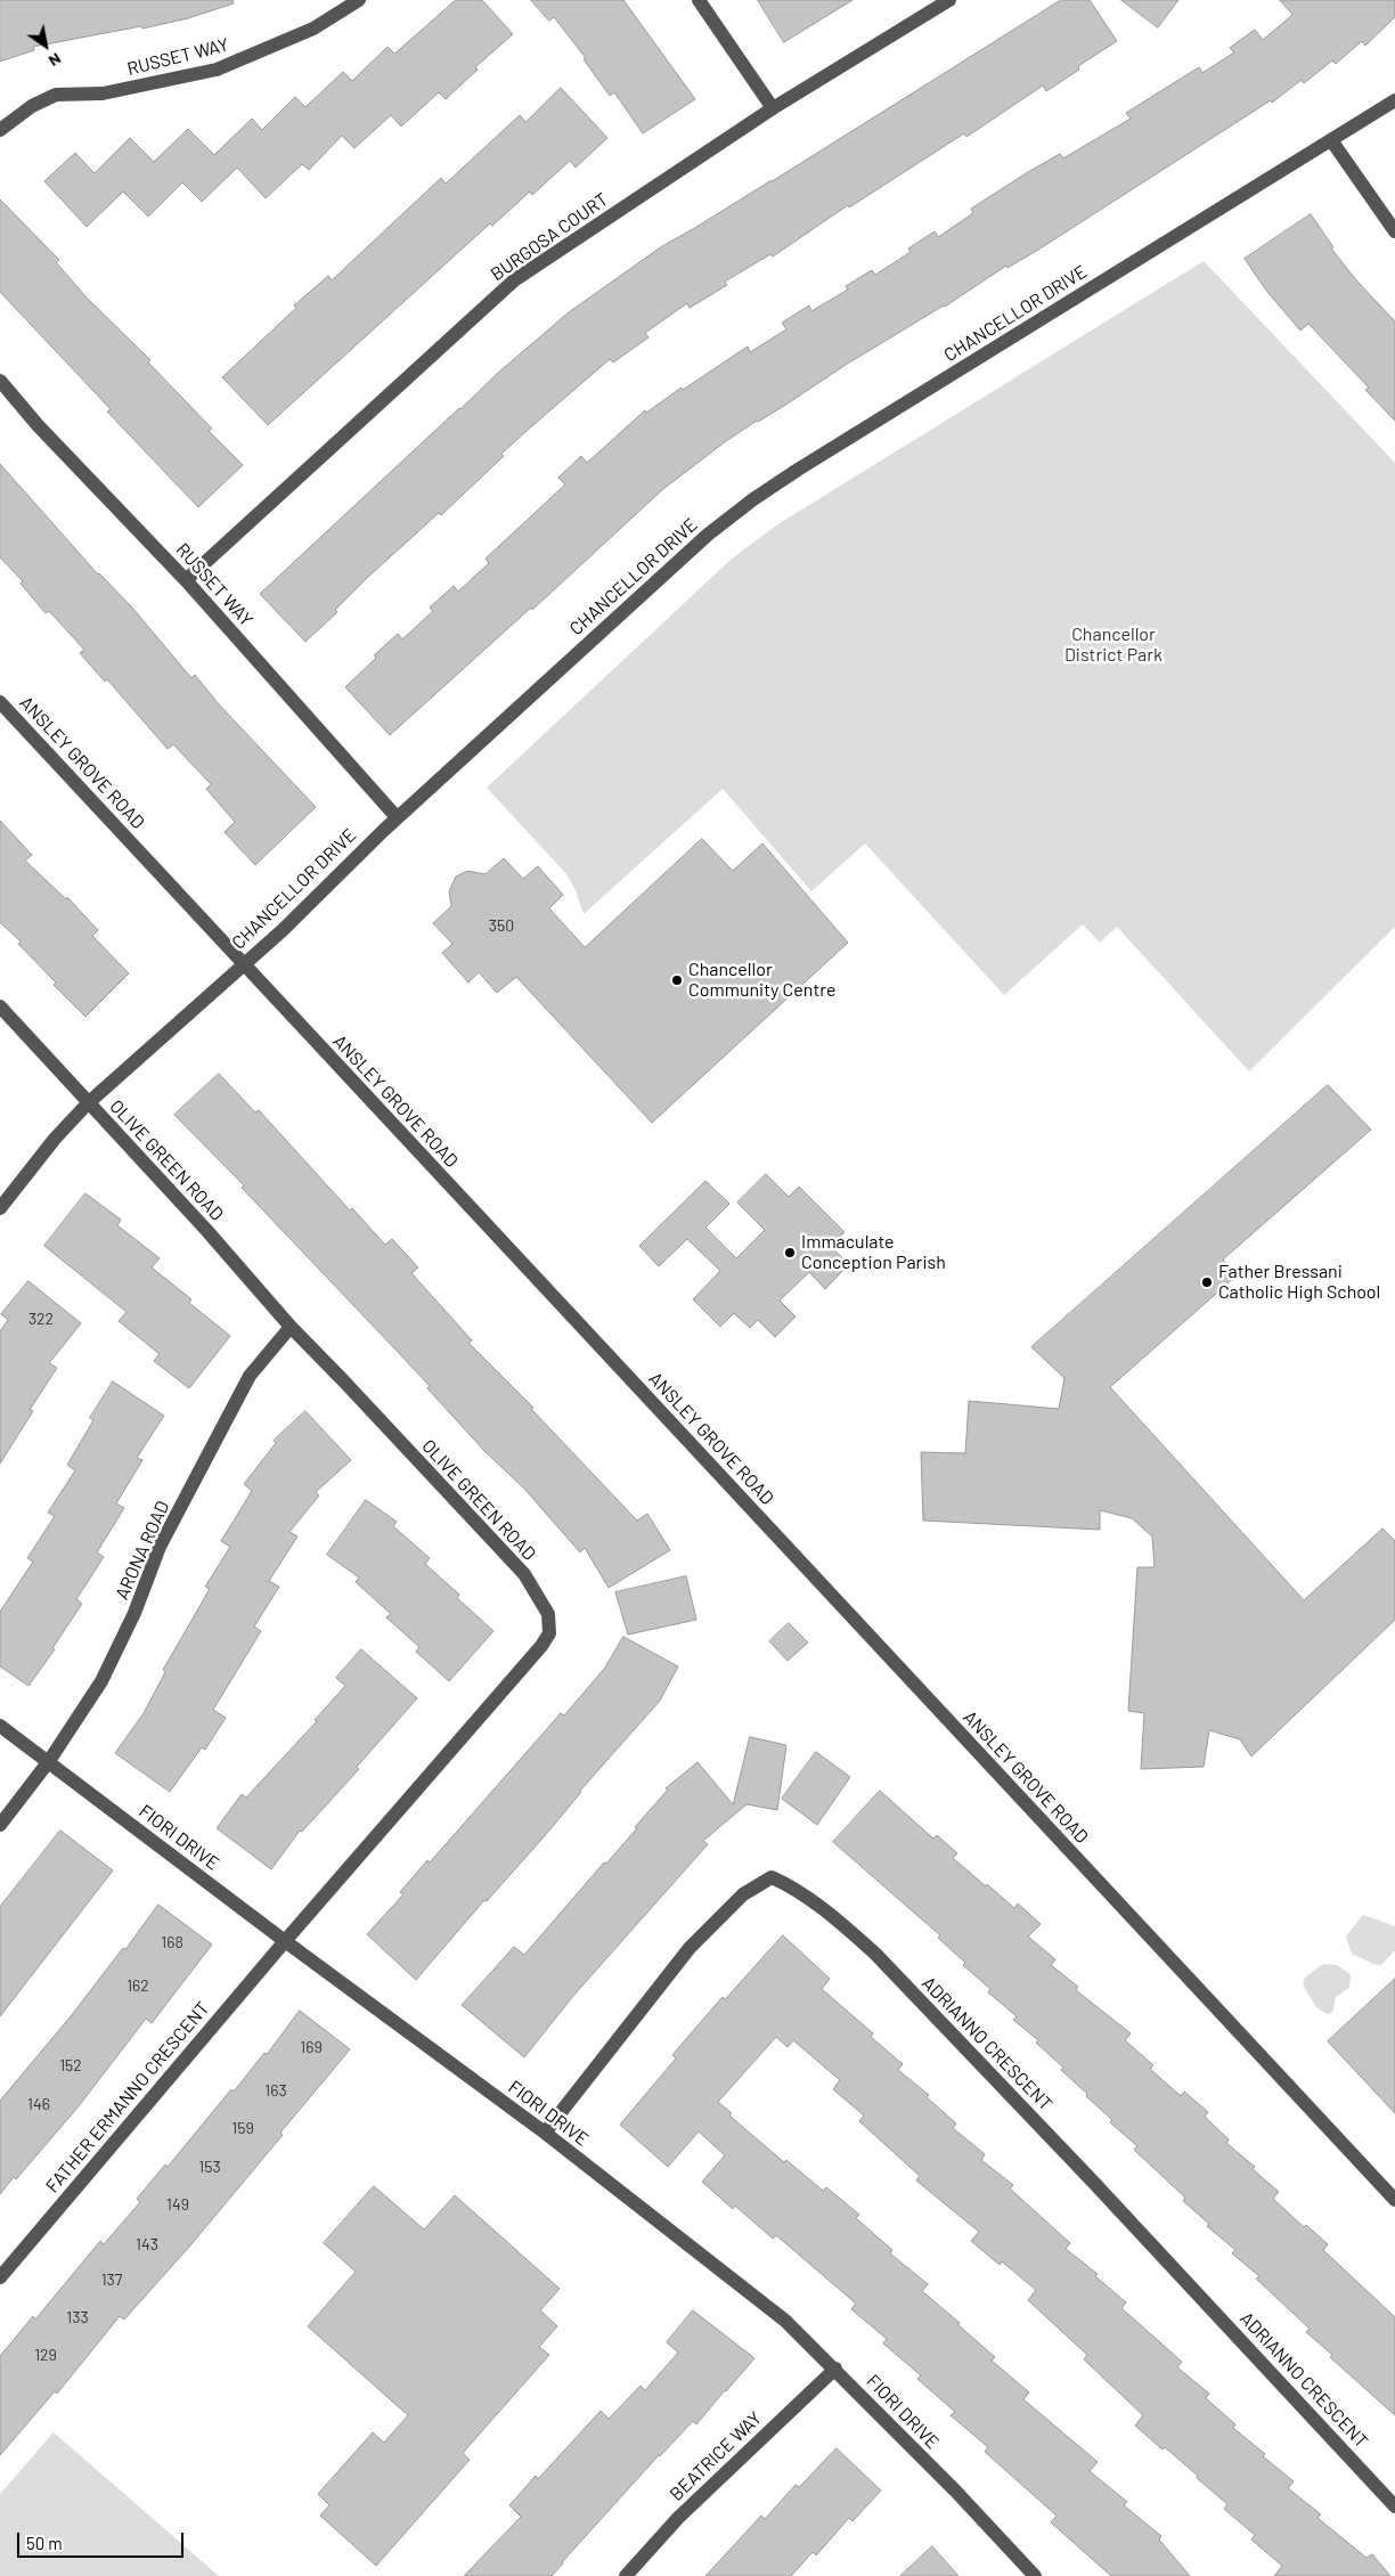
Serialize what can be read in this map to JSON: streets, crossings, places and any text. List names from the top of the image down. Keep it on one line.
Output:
{"streets":{"street":["RUSSET WAY","BURGOSA COURT","CHANCELLOR DRIVE","ANSLEY GROVE ROAD","OLIVE GREEN ROAD","ARONA ROAD","FIORI DRIVE","ADRIANNO CRESCENT","FATHER ERMANNO CRESCENT","BEATRICE WAY"]},"crossings":[["RUSSET WAY","BURGOSA COURT"],["RUSSET WAY","CHANCELLOR DRIVE"],["CHANCELLOR DRIVE","ANSLEY GROVE ROAD"],["CHANCELLOR DRIVE","OLIVE GREEN ROAD"],["OLIVE GREEN ROAD","ARONA ROAD"],["OLIVE GREEN ROAD","FIORI DRIVE"],["OLIVE GREEN ROAD","FATHER ERMANNO CRESCENT"],["ARONA ROAD","FIORI DRIVE"],["FIORI DRIVE","ADRIANNO CRESCENT"],["FIORI DRIVE","FATHER ERMANNO CRESCENT"],["FIORI DRIVE","BEATRICE WAY"]],"parks":["Chancellor District Park"],"places":["Chancellor Community Centre","Immaculate Conception Parish","Father Bressani Catholic High School"],"house_numbers":["350","322","168","162","169","152","163","146","159","153","149","143","137","133","129"],"scale_bar":"50 m","north":"bottom right"}
